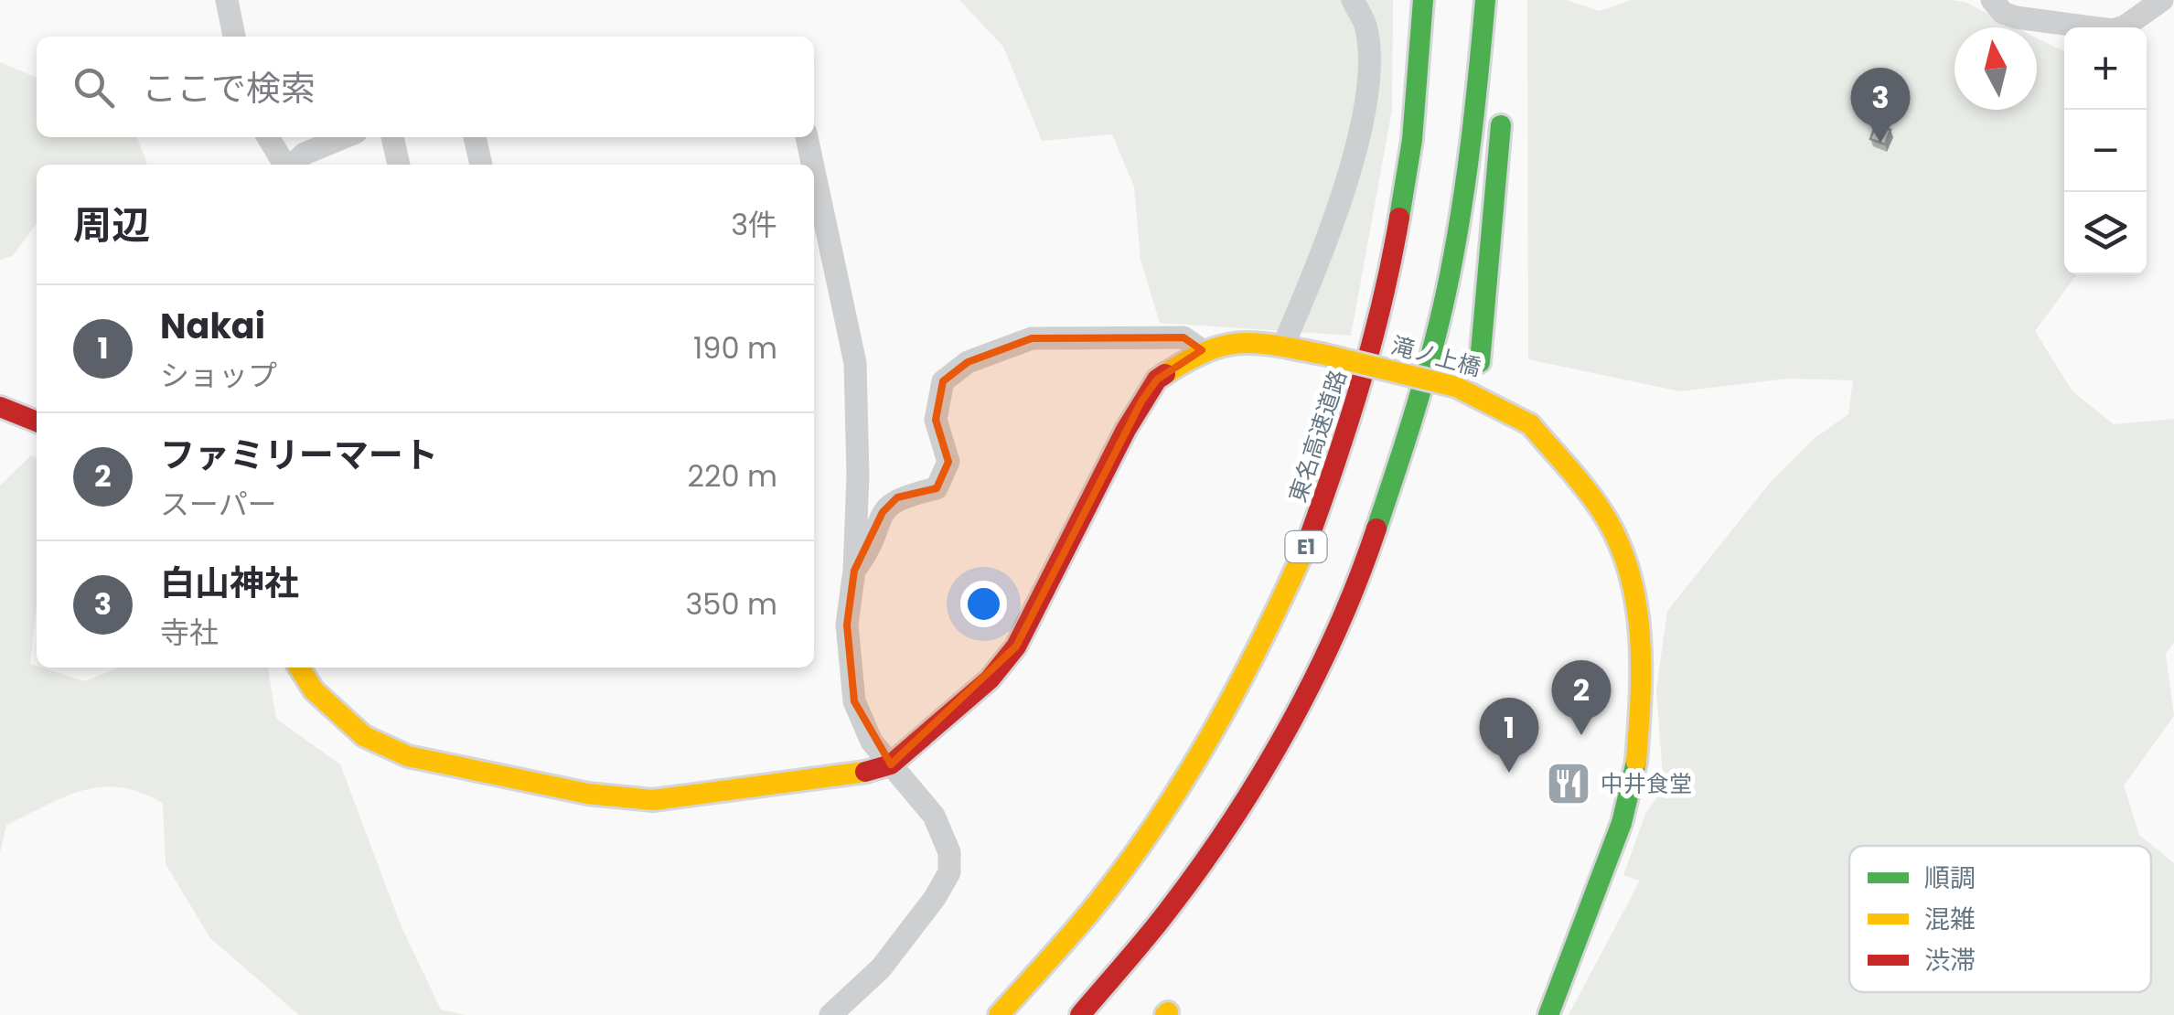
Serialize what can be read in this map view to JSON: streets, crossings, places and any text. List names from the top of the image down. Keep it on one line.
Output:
{"streets":{"main road":["滝ノ上橋","東名高速道路","E1"]},"places":{"restaurant":["中井食堂"]},"legend":["順調","混雑","渋滞"],"north":"top","page":{"map_buttons":["+","−"],"search":"ここで検索","pins":["3","2","1"],"heading":["周辺","3件"],"list":[{"mark":"1","name":"Nakai","note":"ショップ","value":"190 m"},{"mark":"2","name":"ファミリーマート","note":"スーパー","value":"220 m"},{"mark":"3","name":"白山神社","note":"寺社","value":"350 m"}]}}
